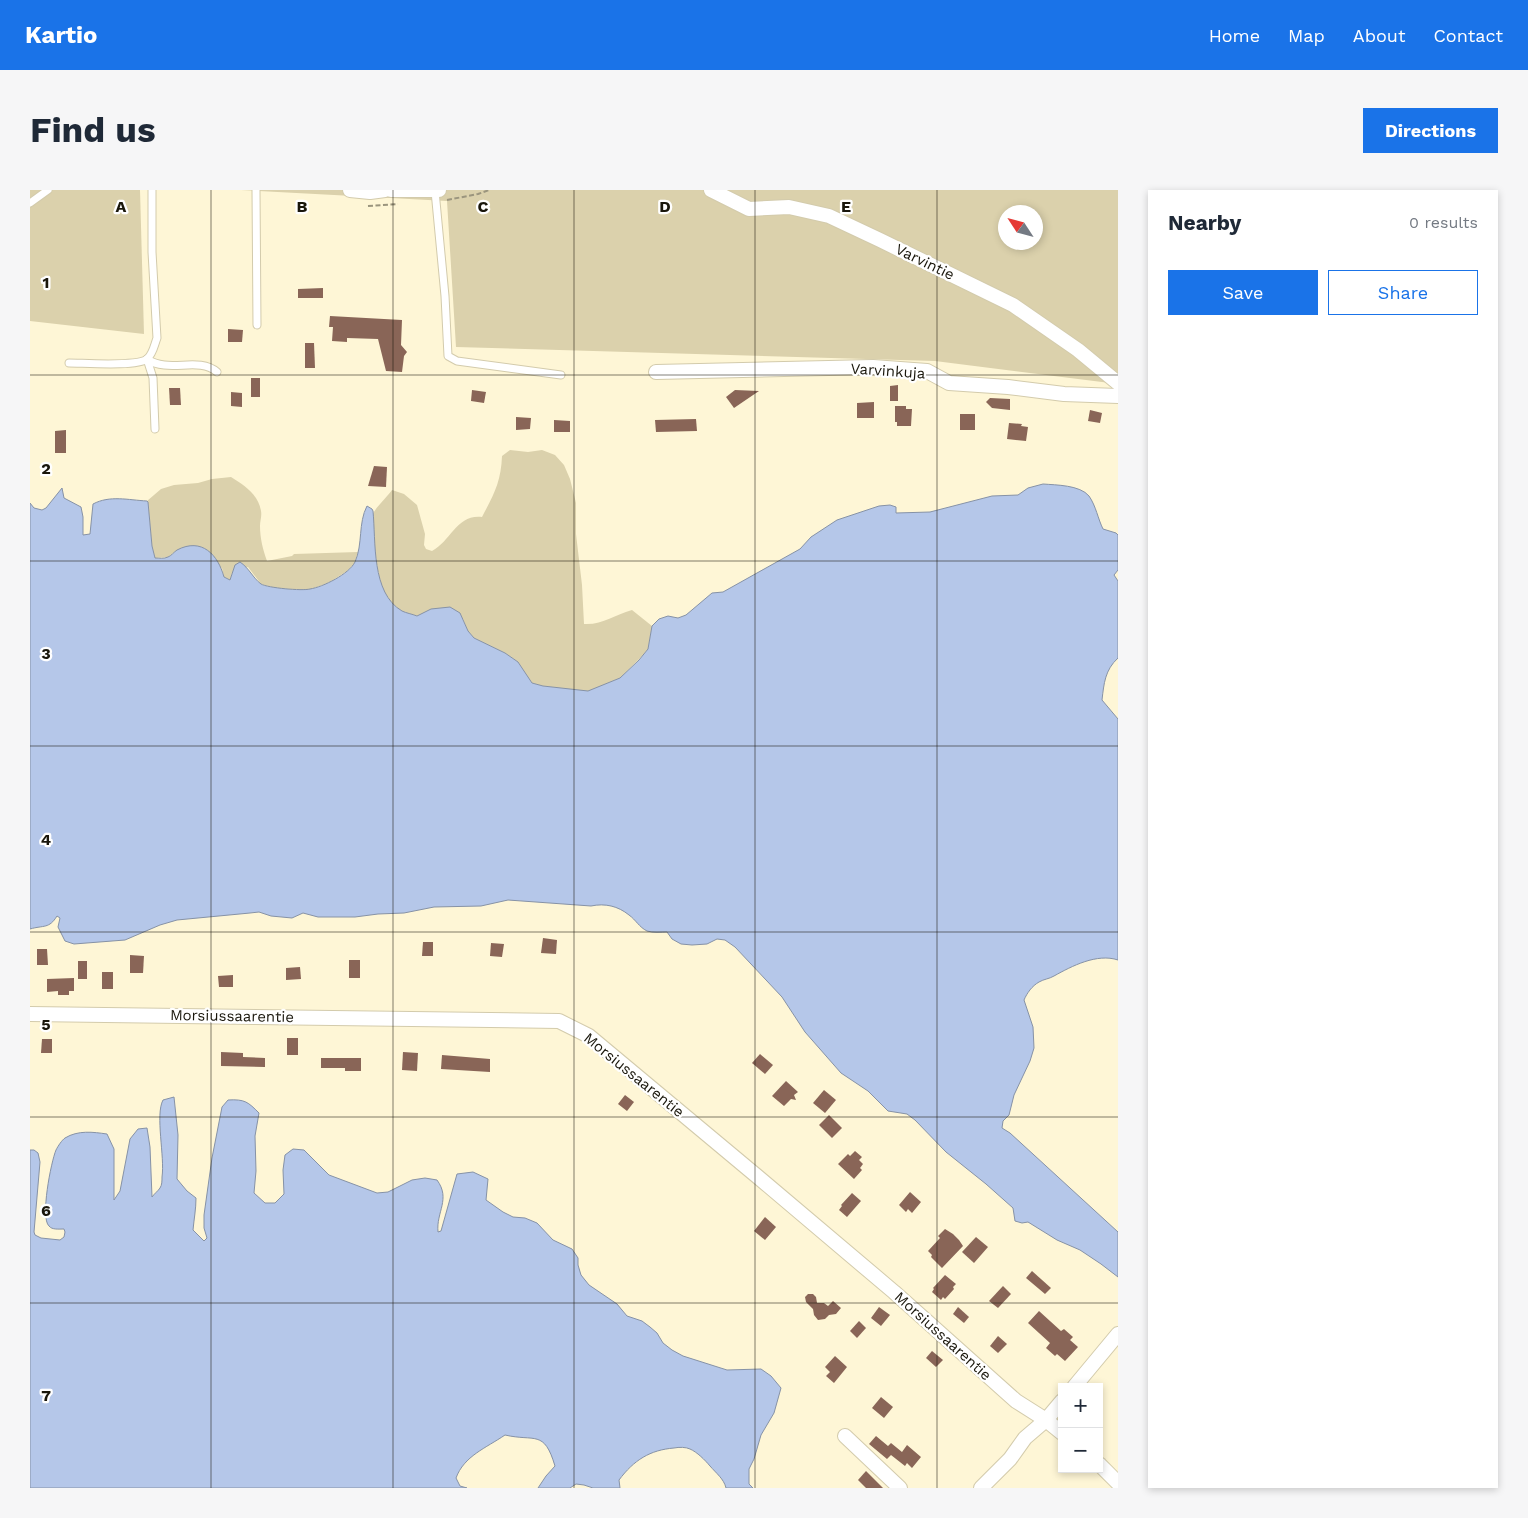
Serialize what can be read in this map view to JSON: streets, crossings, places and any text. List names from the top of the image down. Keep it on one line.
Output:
{"streets":{"street":["Varvintie","Varvinkuja","Morsiussaarentie"]},"north":"top left","page":{"header":"Kartio","nav":["Home","Map","About","Contact"],"buttons":["Directions",["Save","Share"]],"title":"Find us","heading":["Nearby","0 results"],"map_buttons":["+","−"]},"grid":{"columns":["A","B","C","D","E"],"rows":["1","2","3","4","5","6","7"]}}
